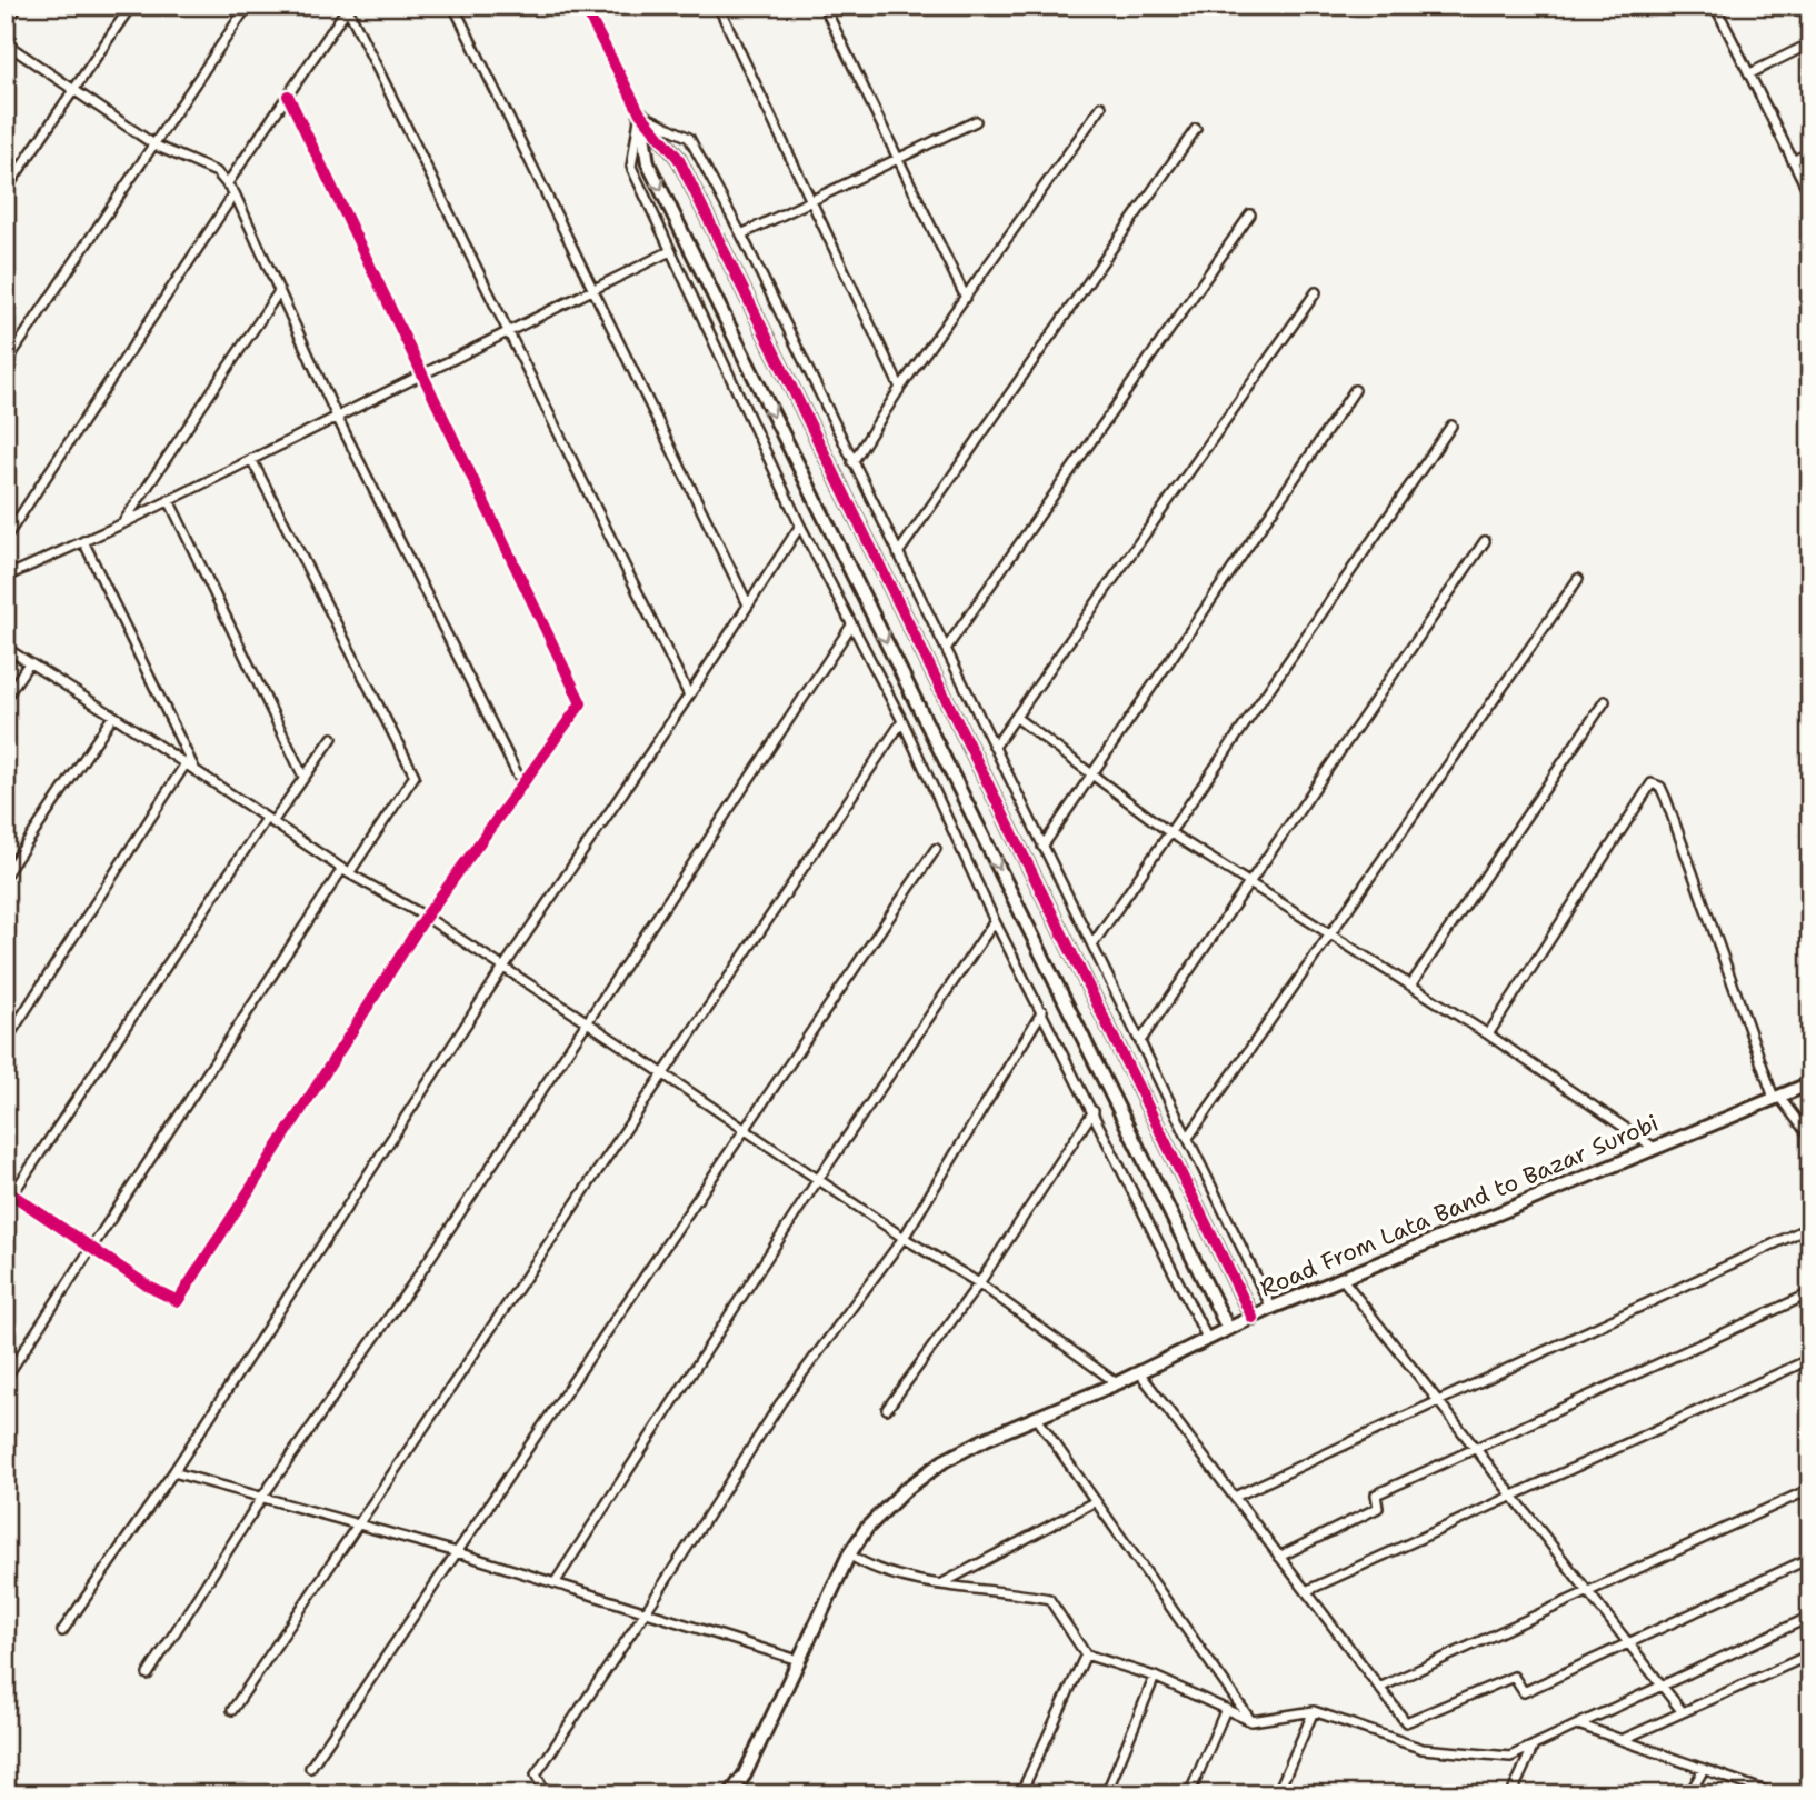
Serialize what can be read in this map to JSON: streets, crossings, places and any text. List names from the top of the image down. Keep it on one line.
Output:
{"streets":{"street":["Road From Lata Band to Bazar Surobi"]}}
